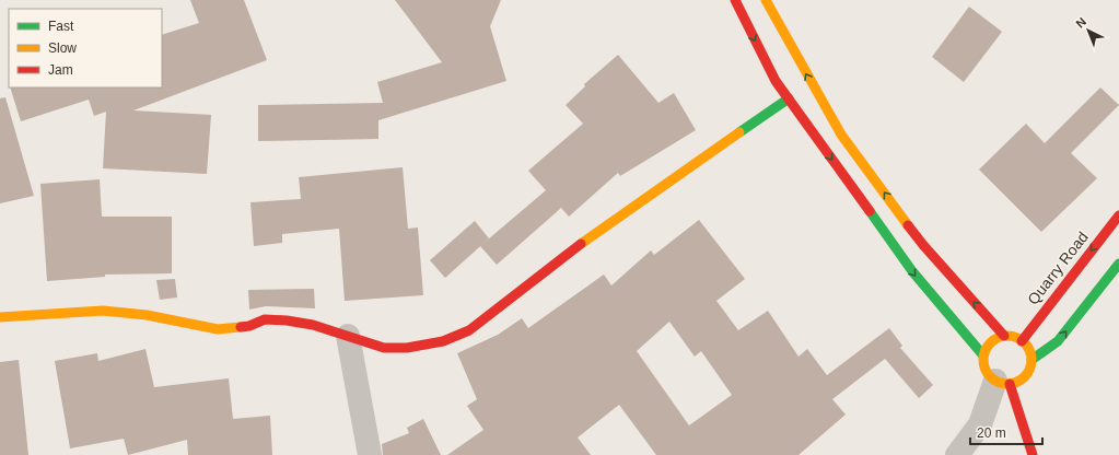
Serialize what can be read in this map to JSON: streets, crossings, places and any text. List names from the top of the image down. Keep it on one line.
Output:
{"streets":{"main road":["Quarry Road"]},"legend":["Fast","Slow","Jam"],"scale_bar":"20 m","north":"top left"}
